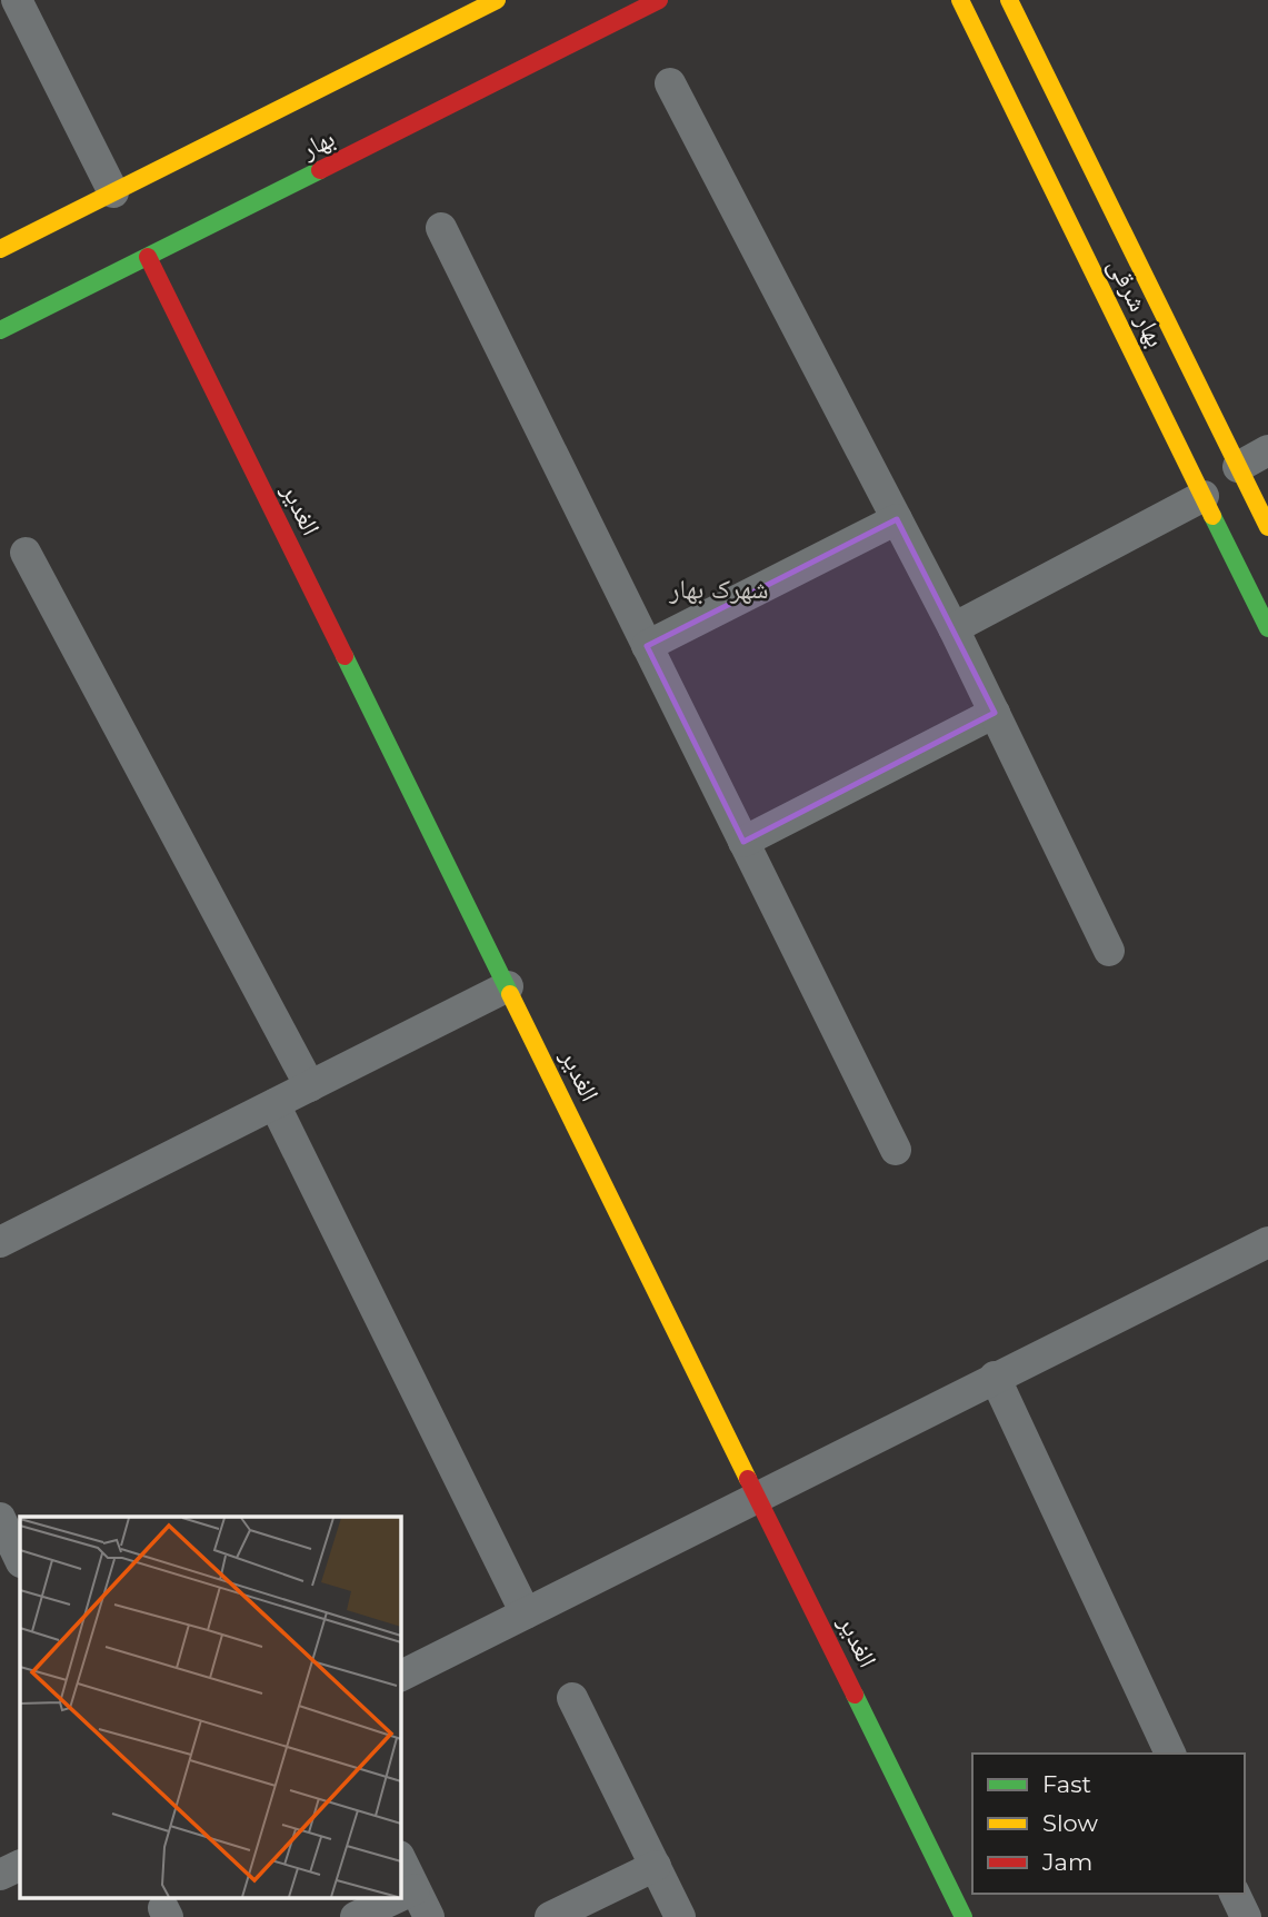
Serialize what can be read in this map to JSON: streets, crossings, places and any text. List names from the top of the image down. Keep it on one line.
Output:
{"streets":{"street":["بهار","بهار شرقی","الغدیر"]},"crossings":[["بهار","الغدیر"]],"districts":["شهرک بهار"],"legend":["Fast","Slow","Jam"]}
